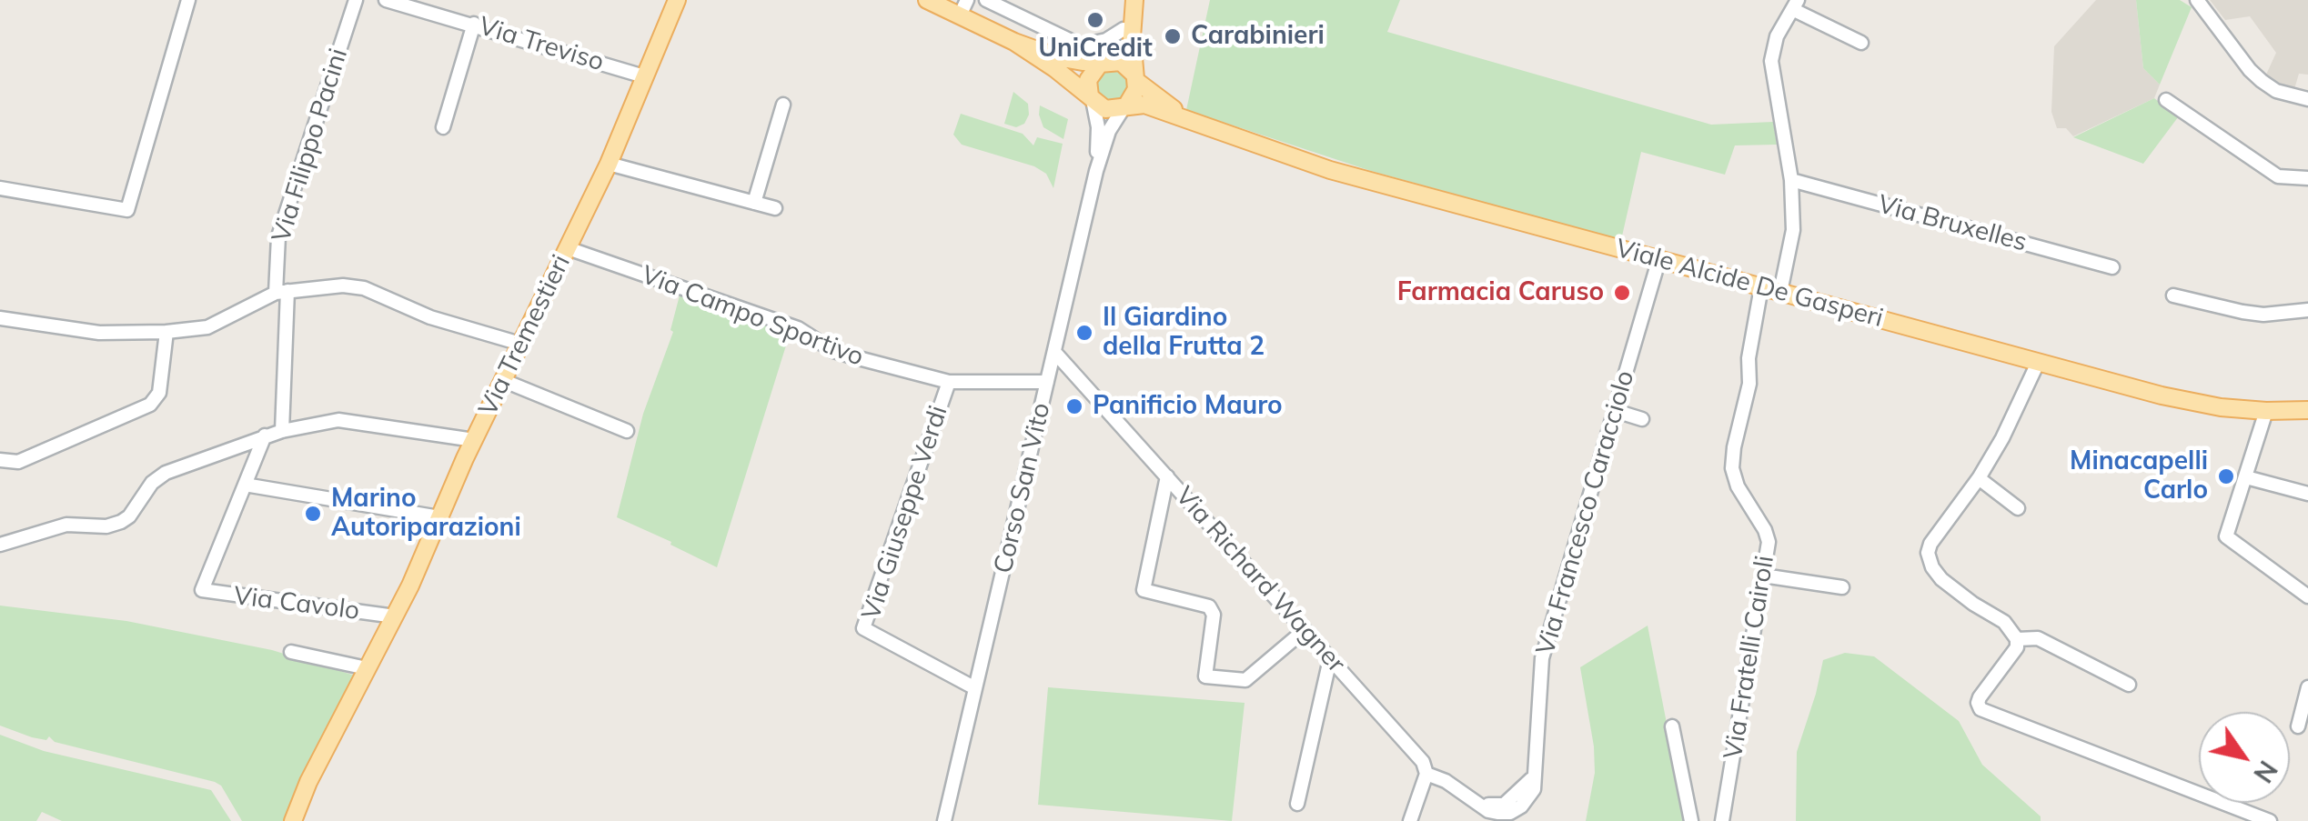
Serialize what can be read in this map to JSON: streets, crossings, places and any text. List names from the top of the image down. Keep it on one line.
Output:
{"streets":{"main road":["Viale Alcide De Gasperi","Via Tremestieri"],"street":["Via Treviso","Via Filippo Pacini","Via Bruxelles","Via Campo Sportivo","Corso San Vito","Via Giuseppe Verdi","Via Francesco Caracciolo","Via Richard Wagner","Via Cavolo","Via Fratelli Cairoli"]},"crossings":[["Via Treviso","Via Tremestieri"],["Viale Alcide De Gasperi","Via Francesco Caracciolo"],["Viale Alcide De Gasperi","Via Fratelli Cairoli"],["Via Campo Sportivo","Via Tremestieri"],["Via Campo Sportivo","Corso San Vito"],["Via Campo Sportivo","Via Giuseppe Verdi"],["Via Tremestieri","Via Cavolo"],["Corso San Vito","Via Giuseppe Verdi"],["Corso San Vito","Via Richard Wagner"],["Via Francesco Caracciolo","Via Richard Wagner"]],"places":["UniCredit","Carabinieri","Farmacia Caruso","Il Giardino della Frutta 2","Panificio Mauro","Minacapelli Carlo","Marino Autoriparazioni"],"north":"bottom right"}
